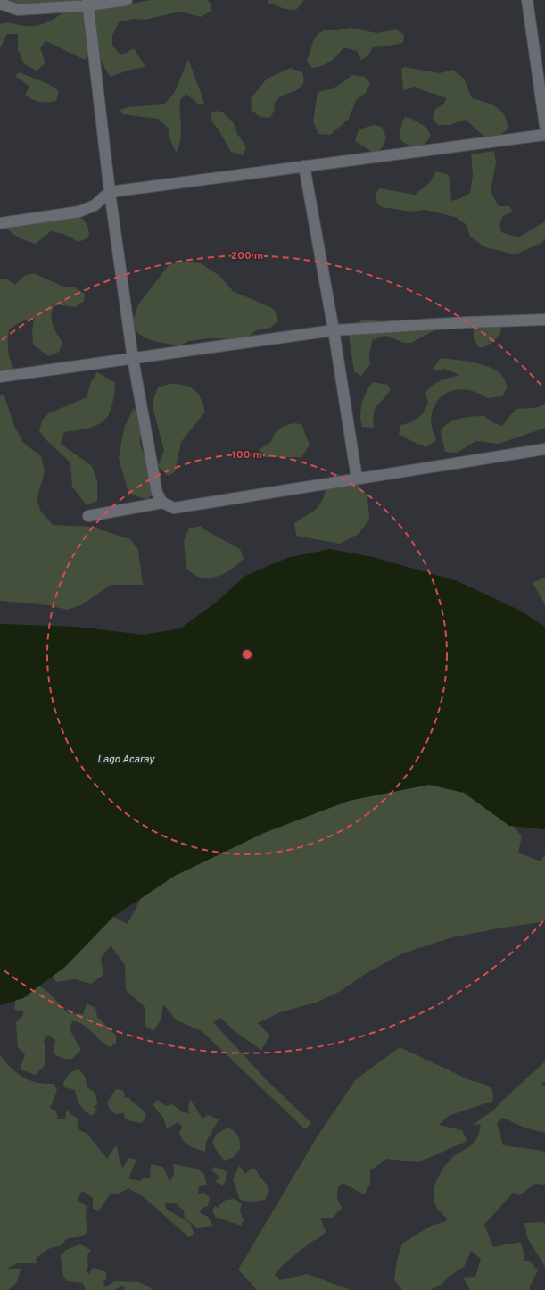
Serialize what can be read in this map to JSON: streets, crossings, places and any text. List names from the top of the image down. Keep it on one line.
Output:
{"water":["Lago Acaray"],"rings":["200 m","100 m"]}
